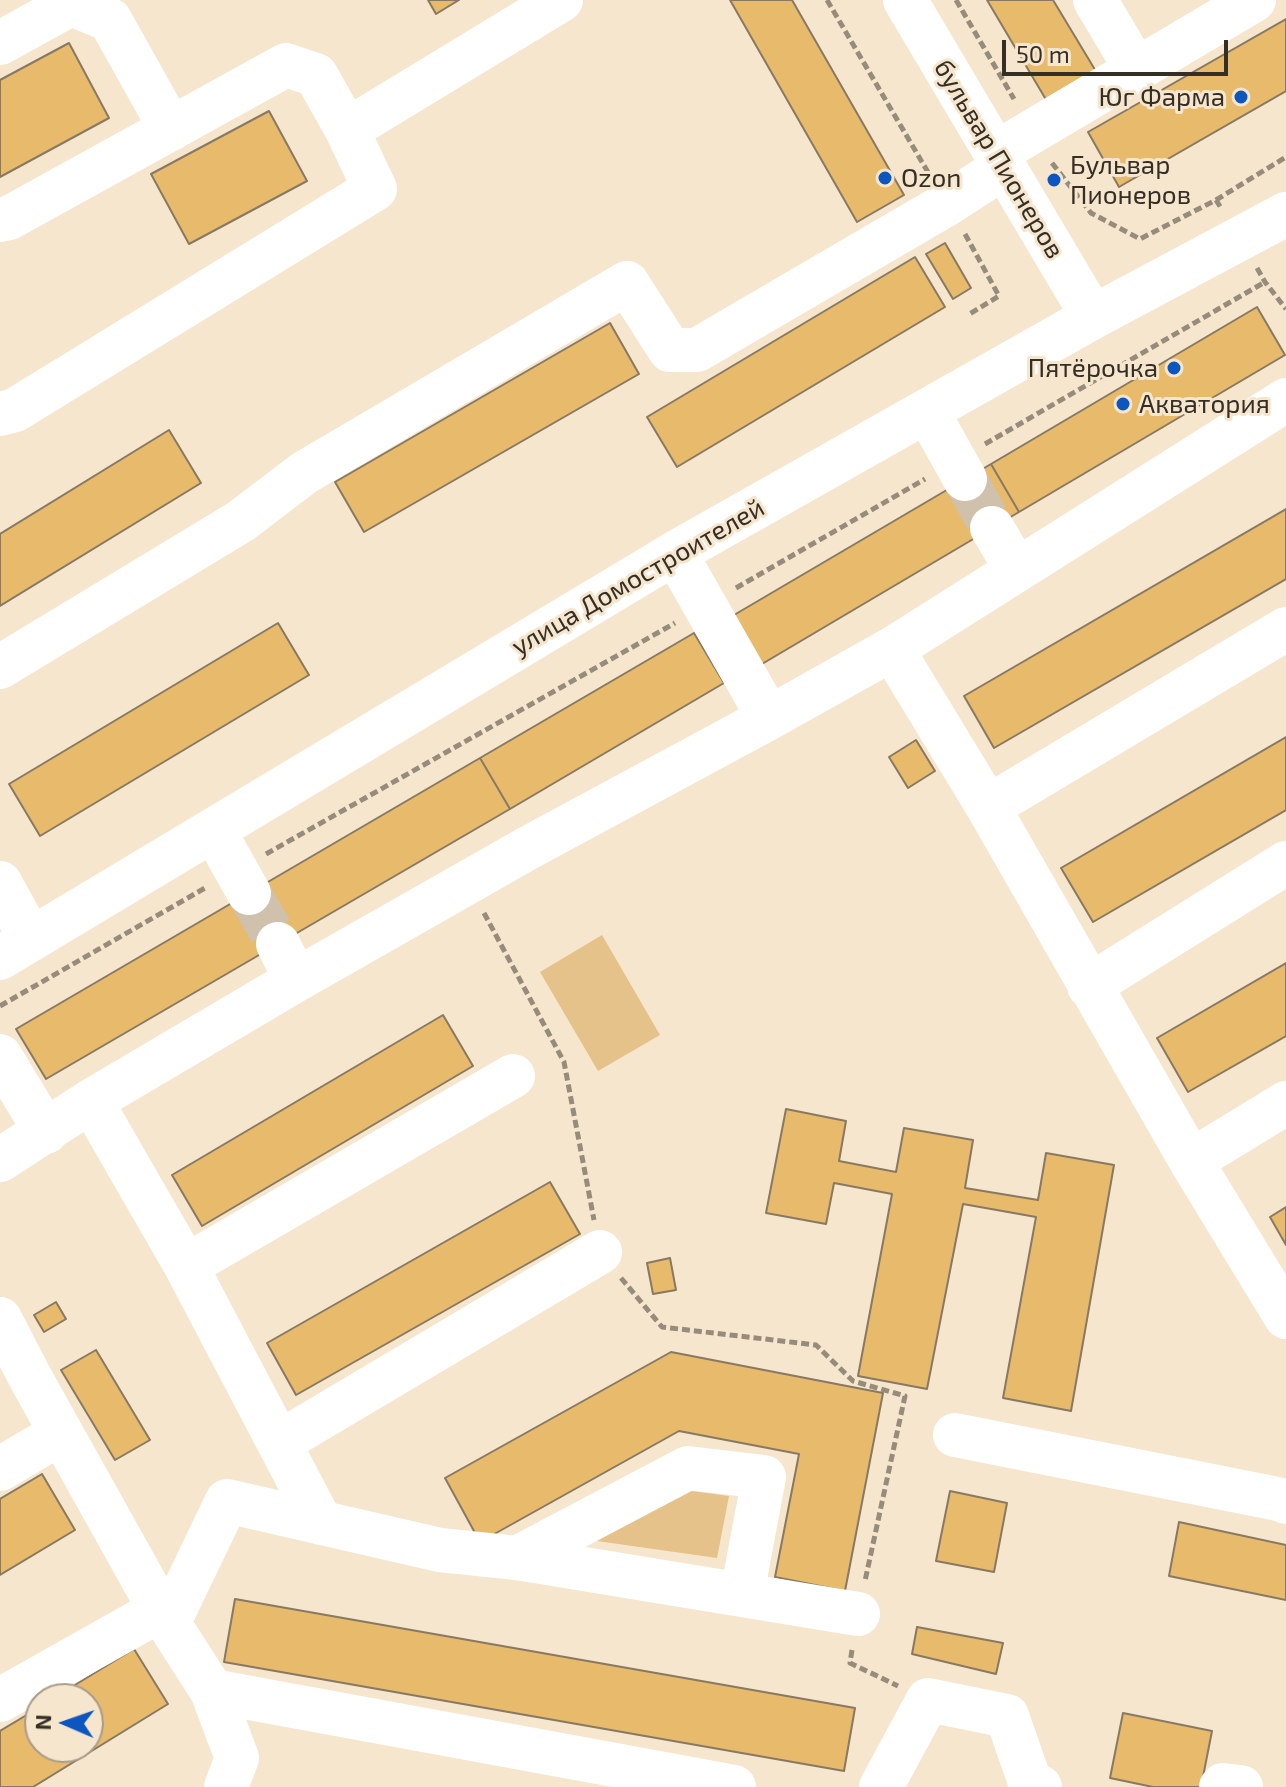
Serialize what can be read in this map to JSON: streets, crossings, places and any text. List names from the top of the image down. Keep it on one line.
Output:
{"streets":{"street":["бульвар Пионеров","улица Домостроителей"]},"crossings":[["бульвар Пионеров","улица Домостроителей"]],"places":["Юг Фарма","Ozon","Бульвар Пионеров","Пятёрочка","Акватория"],"scale_bar":"50 m","north":"left"}
